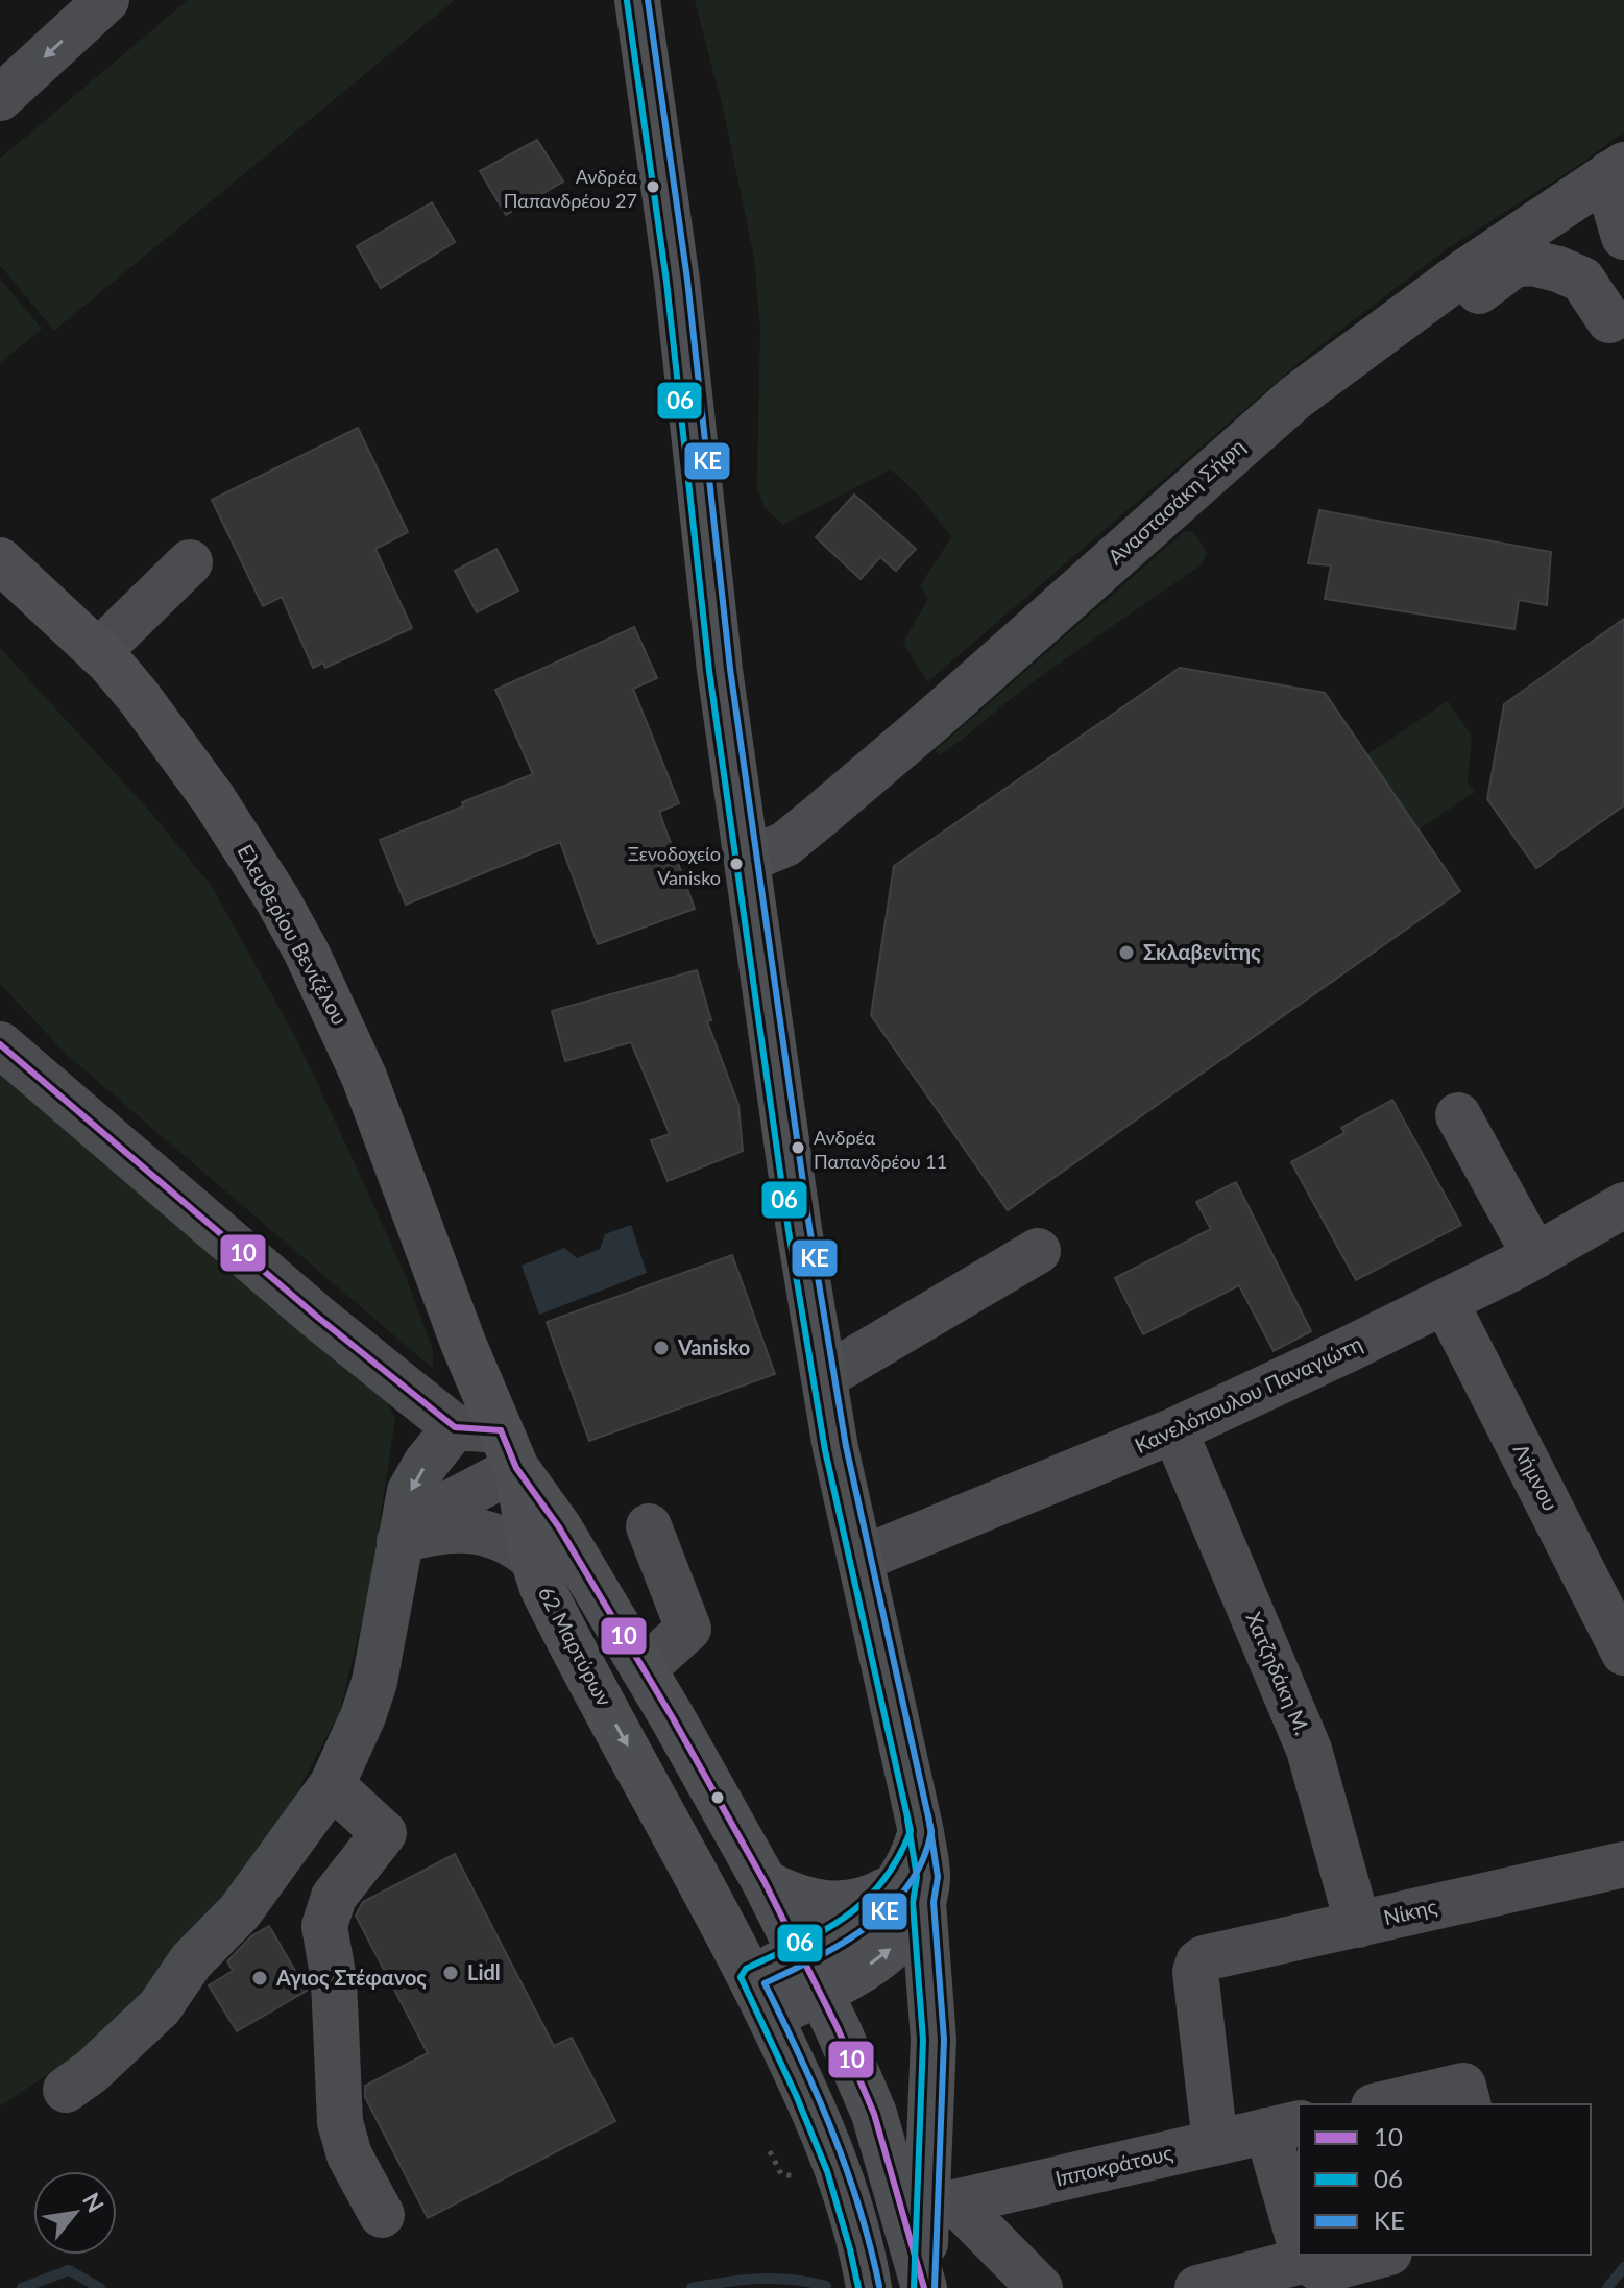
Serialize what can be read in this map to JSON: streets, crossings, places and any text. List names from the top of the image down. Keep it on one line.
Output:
{"streets":{"main road":["Ελευθερίου Βενιζέλου","62 Μαρτύρων"],"street":["Αναστασάκη Σήφη","Κανελόπουλου Παναγιώτη","Λήμνου","Χατζηδάκη Μ.","Νίκης","Ιπποκράτους"]},"crossings":[["Ελευθερίου Βενιζέλου","62 Μαρτύρων"],["Κανελόπουλου Παναγιώτη","Λήμνου"],["Κανελόπουλου Παναγιώτη","Χατζηδάκη Μ."],["Χατζηδάκη Μ.","Νίκης"],["Νίκης","Ιπποκράτους"]],"places":["Ανδρέα Παπανδρέου 27","Ξενοδοχείο Vanisko","Σκλαβενίτης","Ανδρέα Παπανδρέου 11","Vanisko","Lidl","Αγιος Στέφανος"],"lines":["transit line KE","transit line 06","transit line 10"],"legend":["10","06","KE"],"north":"top right"}
